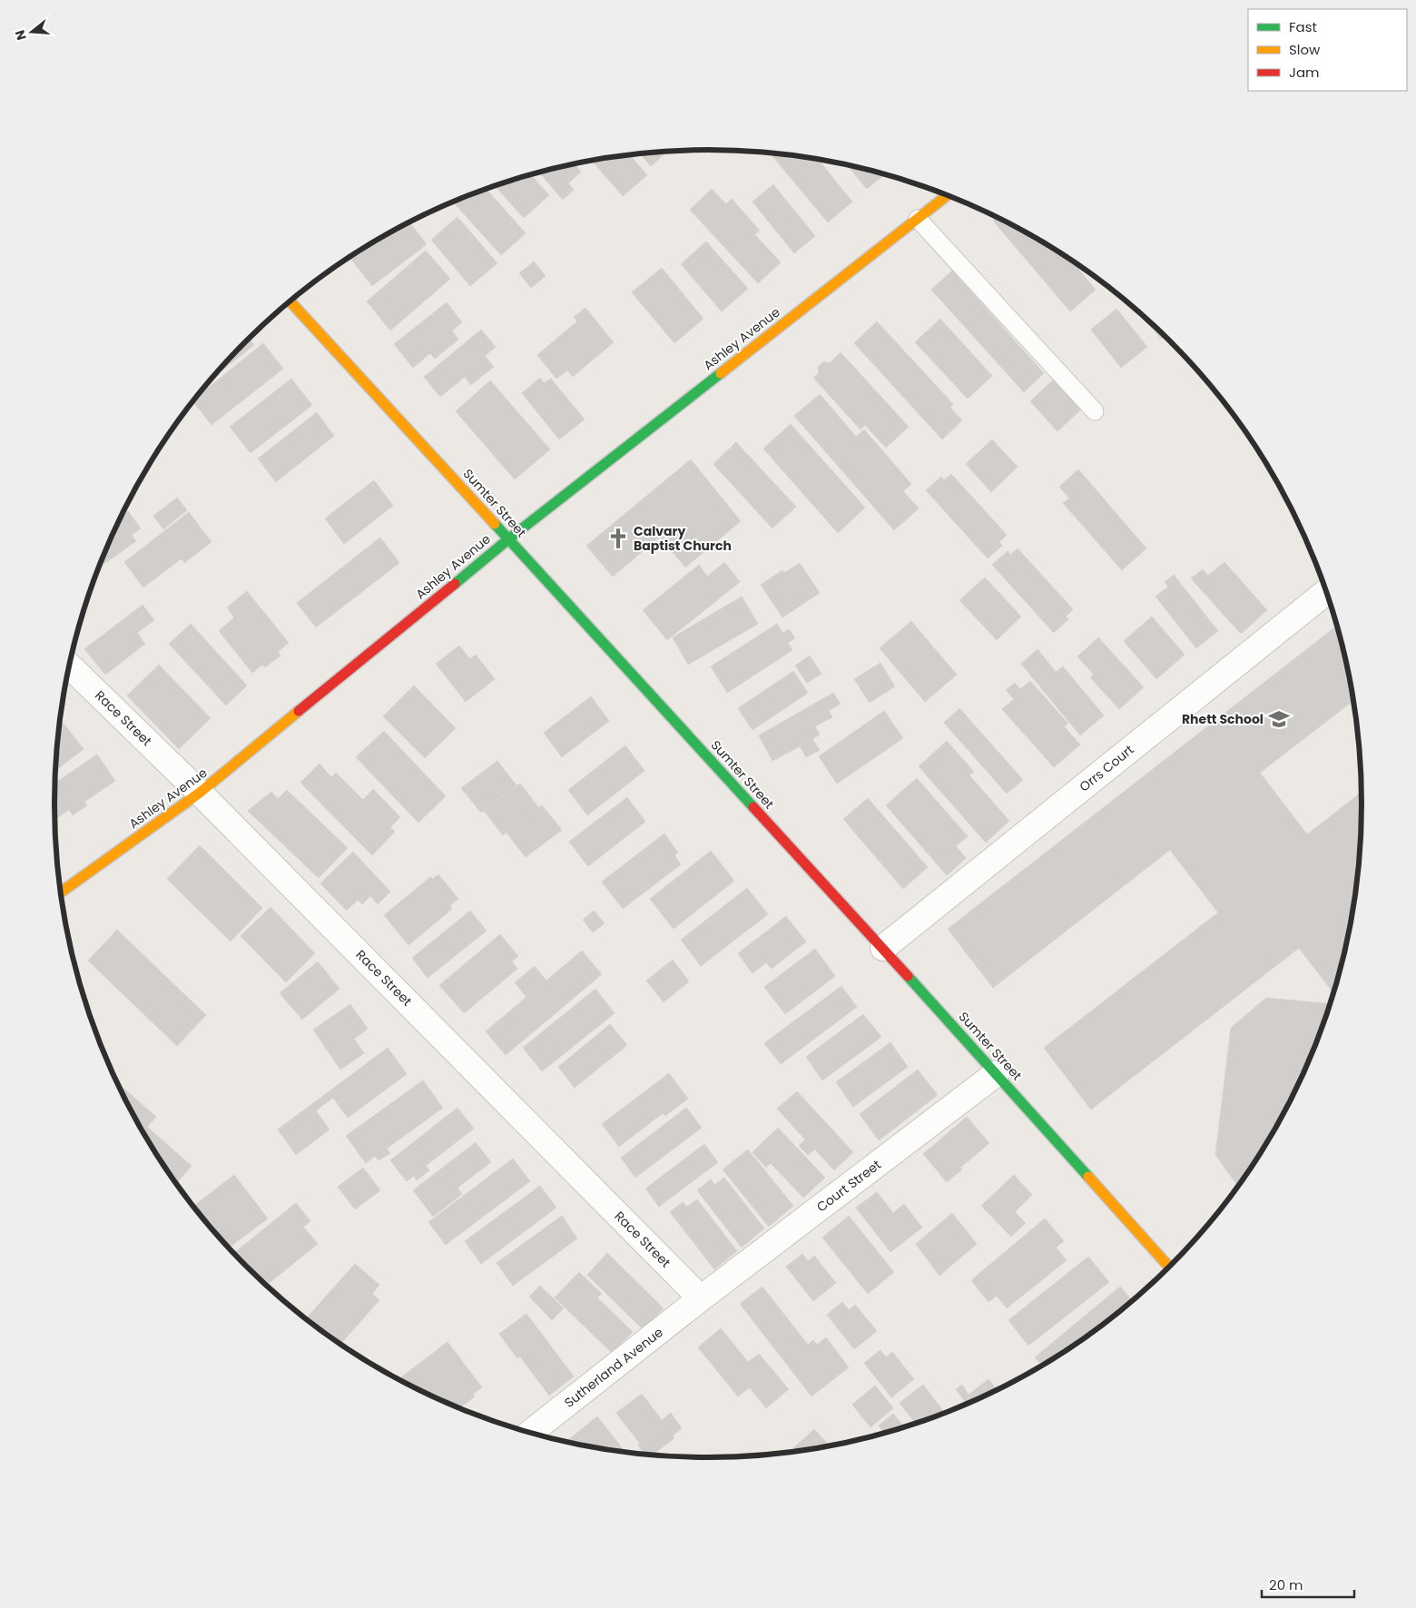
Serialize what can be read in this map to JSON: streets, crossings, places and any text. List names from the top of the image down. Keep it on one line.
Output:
{"streets":{"street":["Ashley Avenue","Sumter Street","Race Street","Orrs Court","Court Street","Sutherland Avenue"]},"crossings":[["Ashley Avenue","Sumter Street"],["Ashley Avenue","Race Street"],["Sumter Street","Orrs Court"],["Sumter Street","Court Street"],["Race Street","Court Street"],["Race Street","Sutherland Avenue"],["Court Street","Sutherland Avenue"]],"places":{"church":["Calvary Baptist Church"],"school or university":["Rhett School"]},"legend":["Fast","Slow","Jam"],"scale_bar":"20 m","north":"left"}
